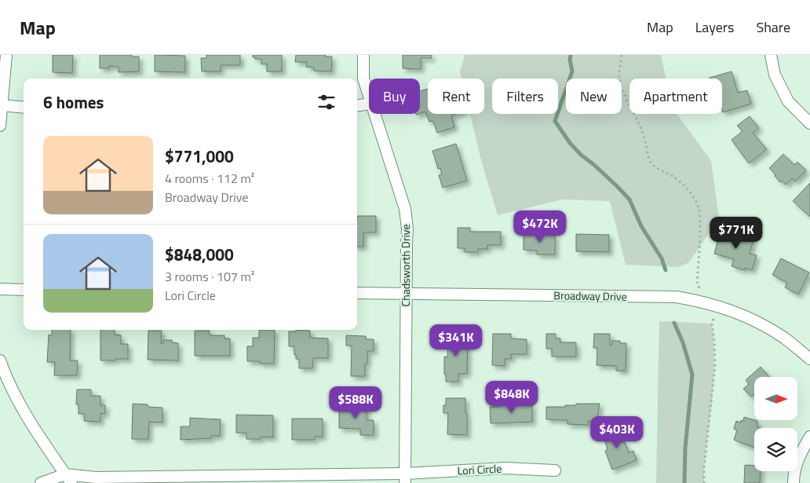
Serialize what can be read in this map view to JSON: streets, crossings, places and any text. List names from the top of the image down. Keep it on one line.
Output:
{"streets":{"street":["Chadsworth Drive","Broadway Drive","Lori Circle"]},"crossings":[["Chadsworth Drive","Broadway Drive"],["Chadsworth Drive","Lori Circle"]],"north":"right","page":{"header":"Map","nav":["Map","Layers","Share"],"chip":["Buy","Rent","Filters","New","Apartment"],"heading":"6 homes","list":[{"name":"$771,000","note":"4 rooms · 112 m² · Broadway Drive"},{"name":"$848,000","note":"3 rooms · 107 m² · Lori Circle"}],"price":["$472K","$771K","$341K","$848K","$588K","$403K"]}}
